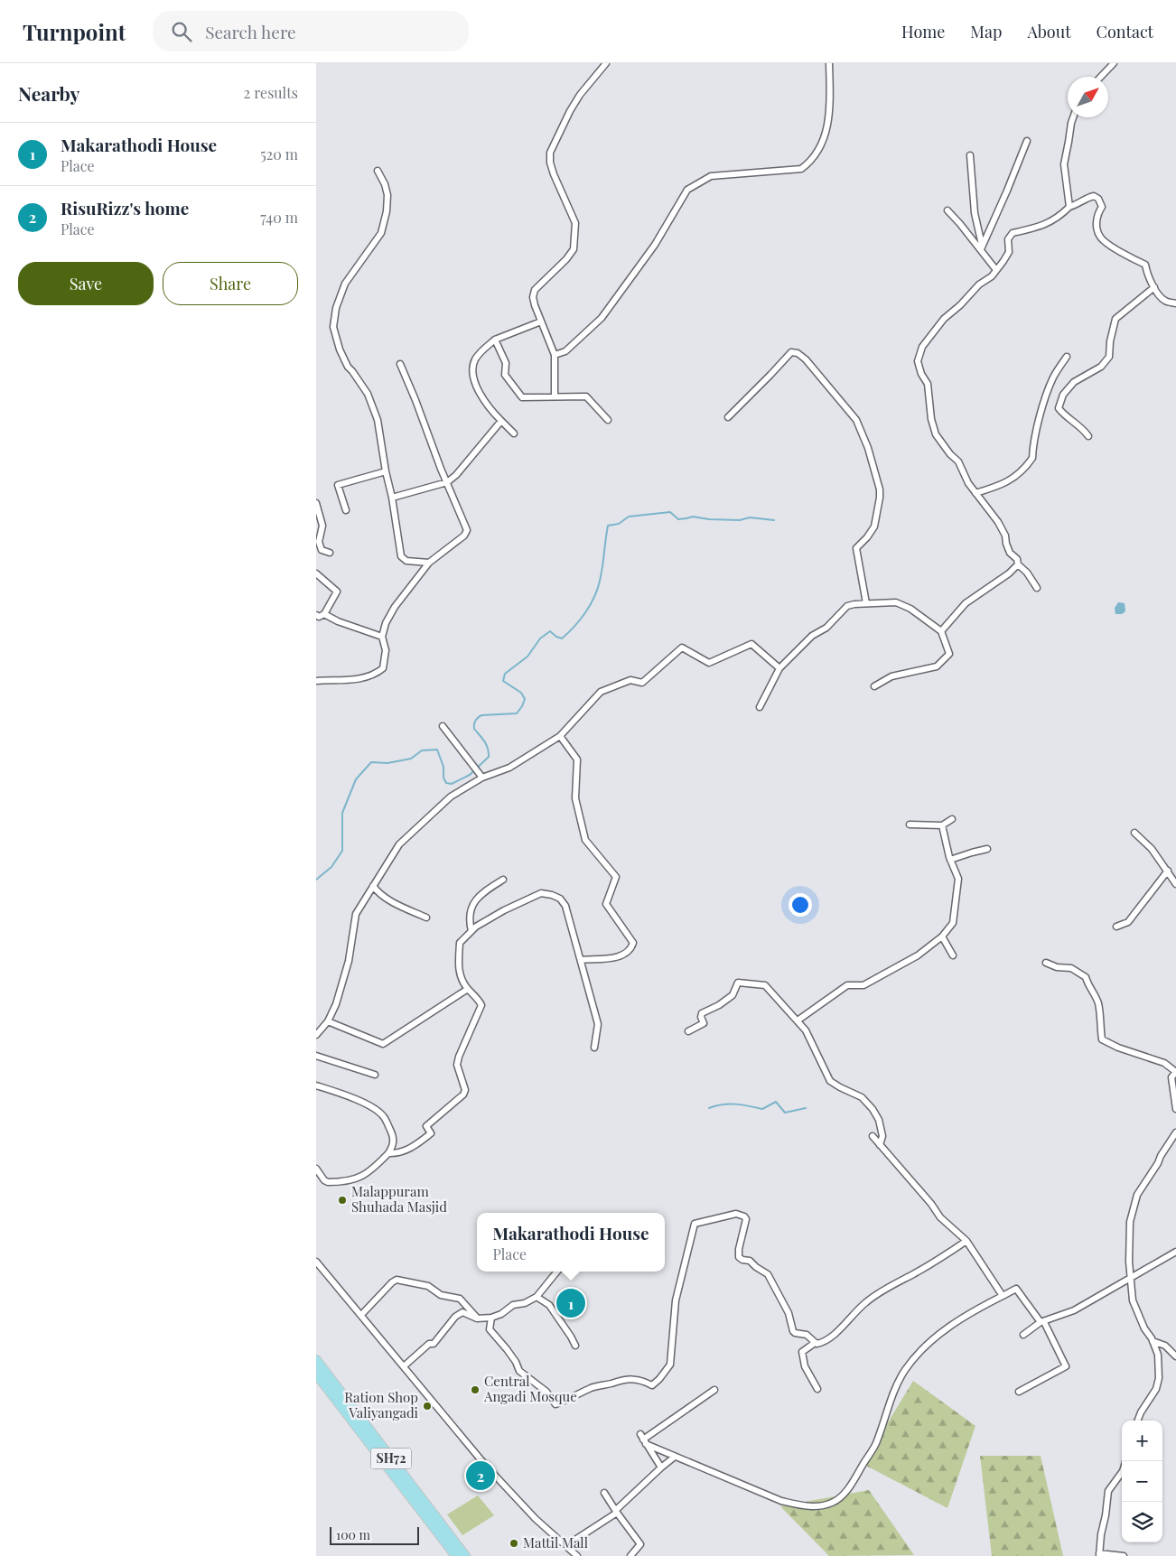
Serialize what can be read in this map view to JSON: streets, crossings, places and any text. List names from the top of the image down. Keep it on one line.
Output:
{"streets":{"main road":["SH72"]},"places":["Malappuram Shuhada Masjid","Central Angadi Mosque","Ration Shop Valiyangadi","Mattil Mall"],"scale_bar":"100 m","north":"top right","page":{"header":"Turnpoint","search":"Search here","nav":["Home","Map","About","Contact"],"heading":["Nearby","2 results"],"list":[{"mark":"1","name":"Makarathodi House","note":"Place","value":"520 m"},{"mark":"2","name":"RisuRizz's home","note":"Place","value":"740 m"}],"buttons":["Save","Share"],"popup":["Makarathodi House","Place"],"pins":["1","2"],"map_buttons":["+","−"],"scale":"100 m"}}
